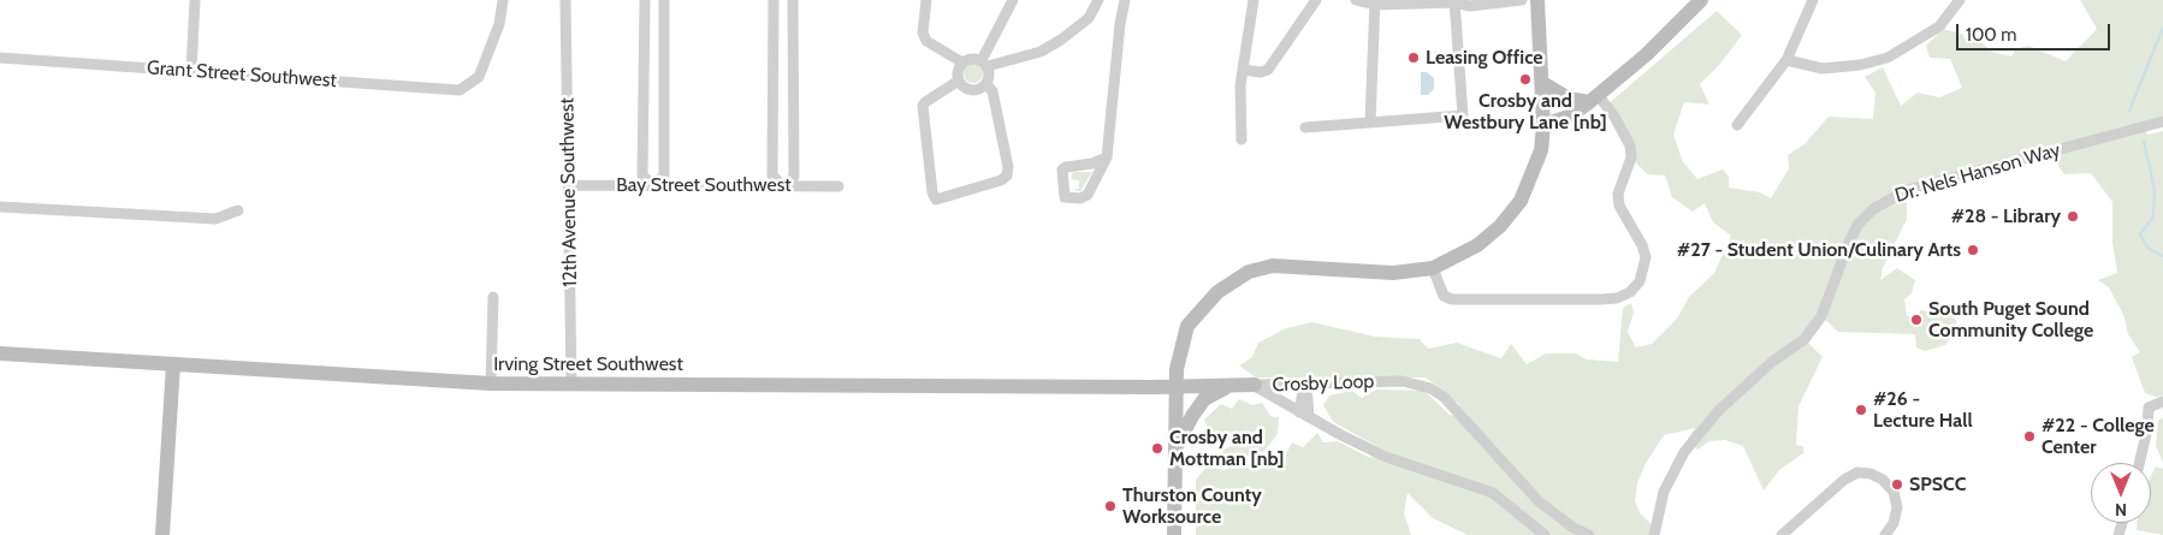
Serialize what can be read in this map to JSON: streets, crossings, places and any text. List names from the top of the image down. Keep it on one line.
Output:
{"streets":{"street":["Grant Street Southwest","Dr. Nels Hanson Way","Bay Street Southwest","12th Avenue Southwest","Irving Street Southwest","Crosby Loop"]},"crossings":[["Bay Street Southwest","12th Avenue Southwest"],["12th Avenue Southwest","Irving Street Southwest"],["Irving Street Southwest","Crosby Loop"]],"places":["Leasing Office","Crosby and Westbury Lane [nb]","#28 - Library","#27 - Student Union/Culinary Arts","South Puget Sound Community College","#26 - Lecture Hall","#22 - College Center","Crosby and Mottman [nb]","SPSCC","Thurston County Worksource"],"scale_bar":"100 m","north":"bottom"}
